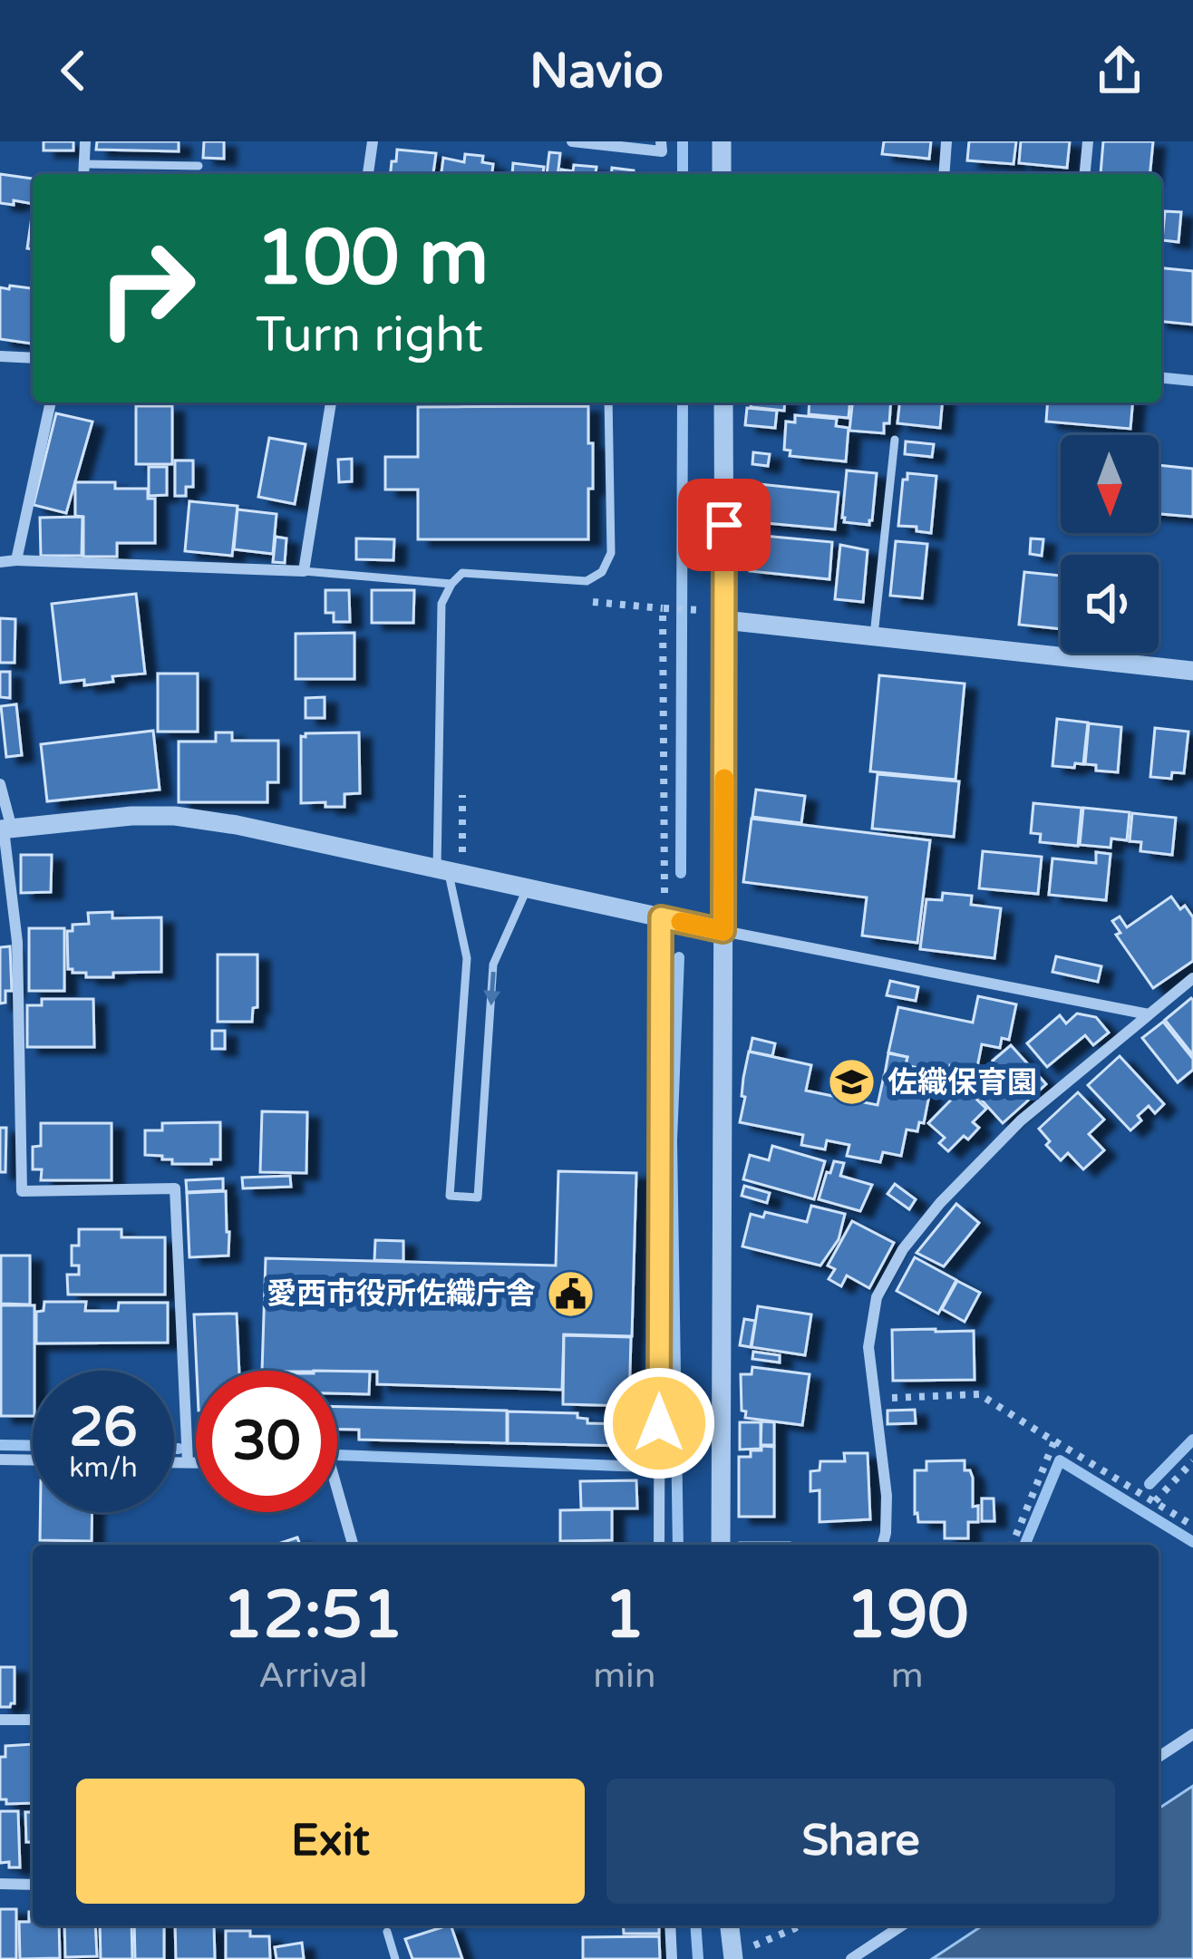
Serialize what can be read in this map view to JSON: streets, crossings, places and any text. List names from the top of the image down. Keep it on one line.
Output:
{"places":{"school or university":["佐織保育園"],"public building":["愛西市役所佐織庁舎"]},"north":"bottom","page":{"header":"Navio","turn":["100 m","Turn right"],"speed":"26 km/h","limit":"30","eta":["12:51","Arrival","1","min","190","m"],"buttons":["Exit","Share"]}}
